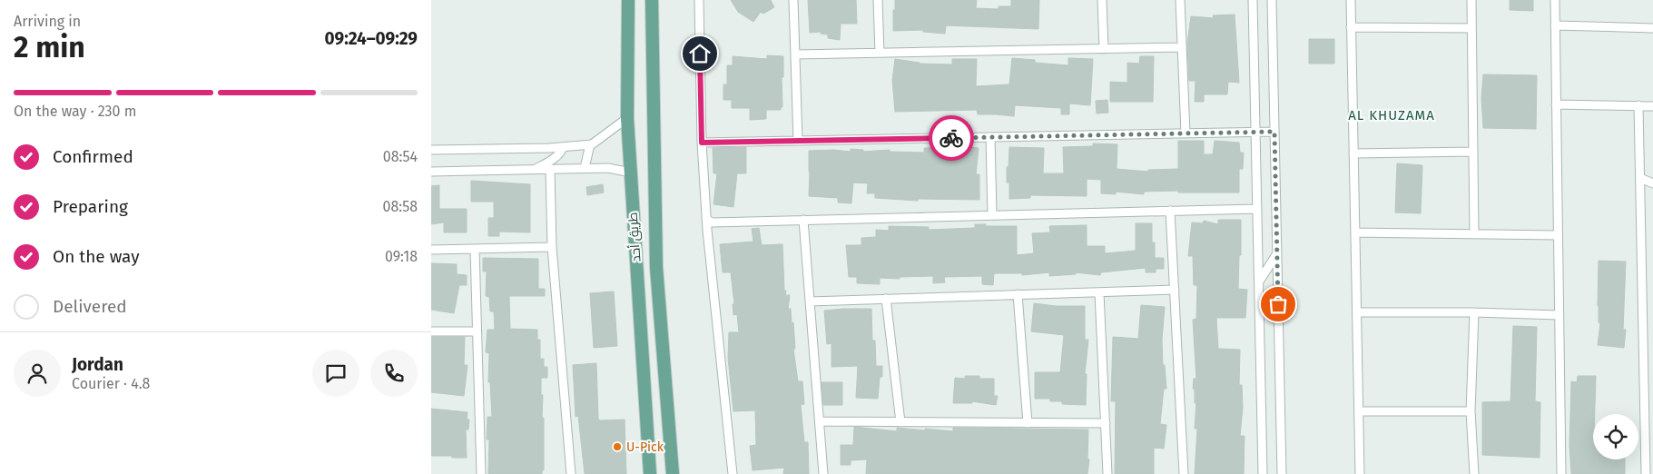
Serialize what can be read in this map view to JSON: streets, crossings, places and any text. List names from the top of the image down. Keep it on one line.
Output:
{"streets":{"main road":["طريق أحد"]},"districts":["AL KHUZAMA"],"places":["U-Pick"],"page":{"heading":["2 min","Arriving in","09:24–09:29"],"panel":["Jordan","Courier · 4.8"],"bar":"On the way · 230 m","list":[["Confirmed","08:54"],["Preparing","08:58"],["On the way","09:18"],"Delivered"]}}
